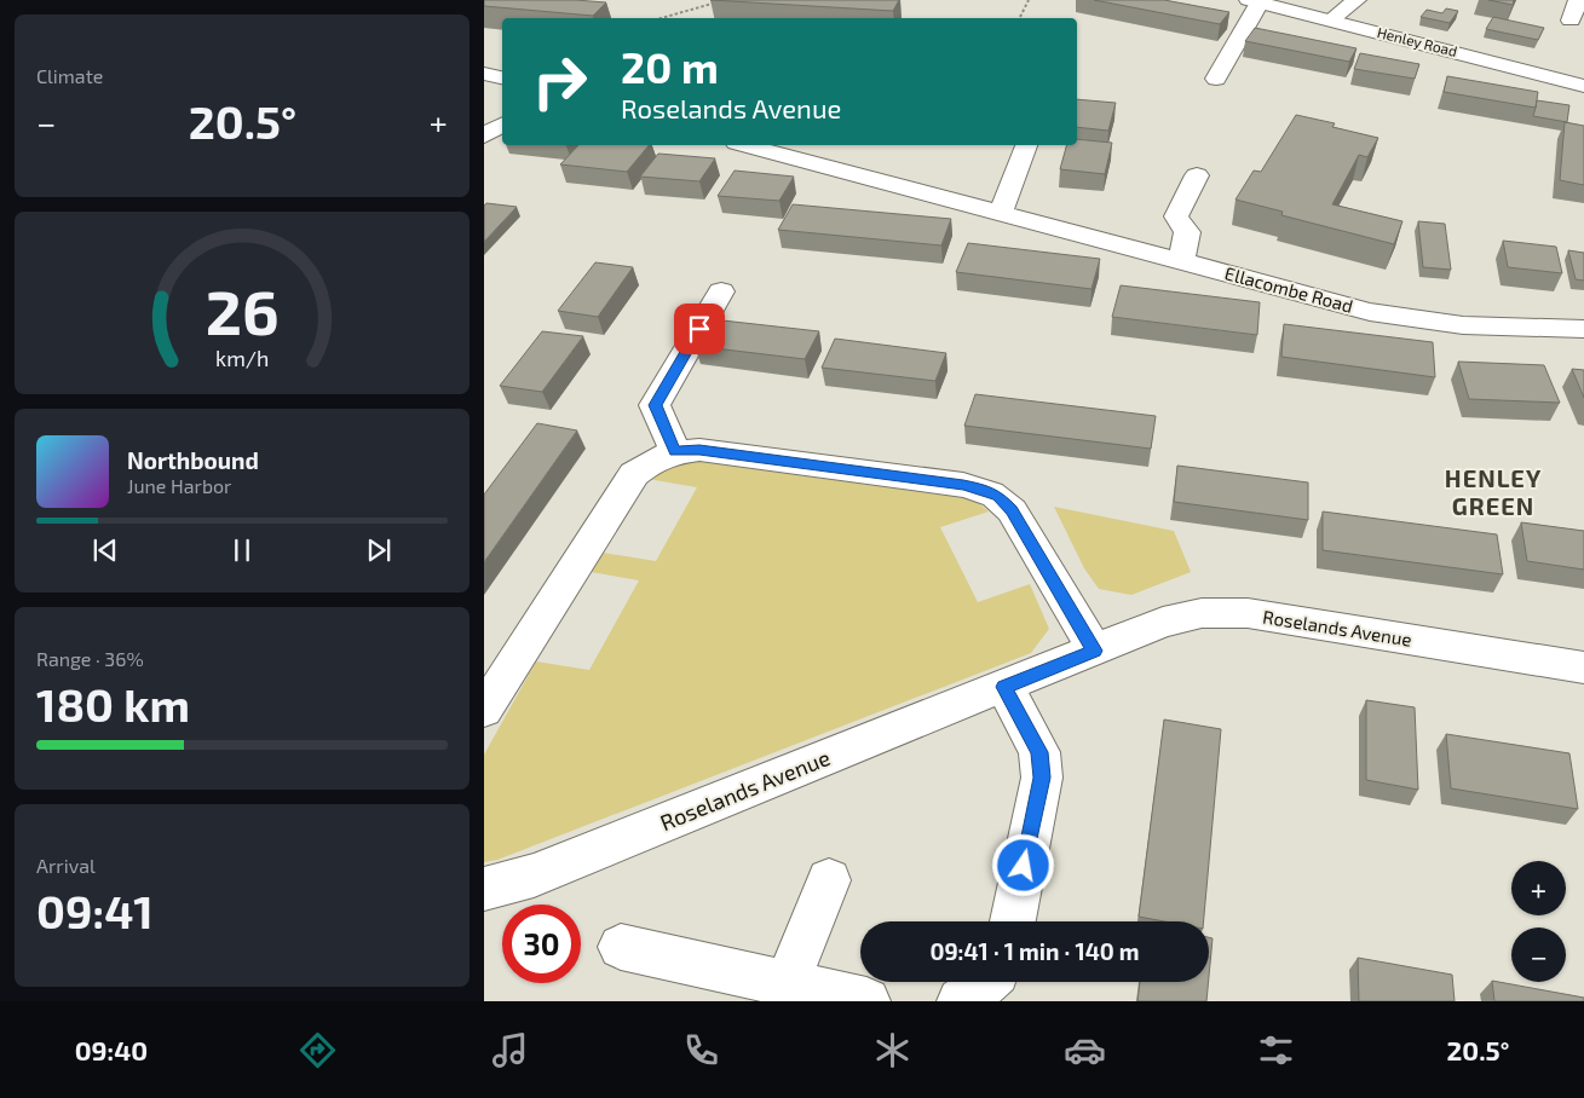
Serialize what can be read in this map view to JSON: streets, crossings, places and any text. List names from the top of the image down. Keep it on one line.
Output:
{"streets":{"street":["Henley Road","Ellacombe Road","Roselands Avenue"]},"districts":["HENLEY GREEN"],"page":{"tile":["Climate",["Range · 36%","180 km"],["Arrival","09:41"]],"turn":["20 m","Roselands Avenue"],"heat":["−","20.5°","+"],"song":["Northbound","June Harbor"],"map_buttons":["+","−"],"limit":"30","trip":"09:41 · 1 min · 140 m","tabs":["09:40","20.5°"],"gauge":["26","km/h"]}}
